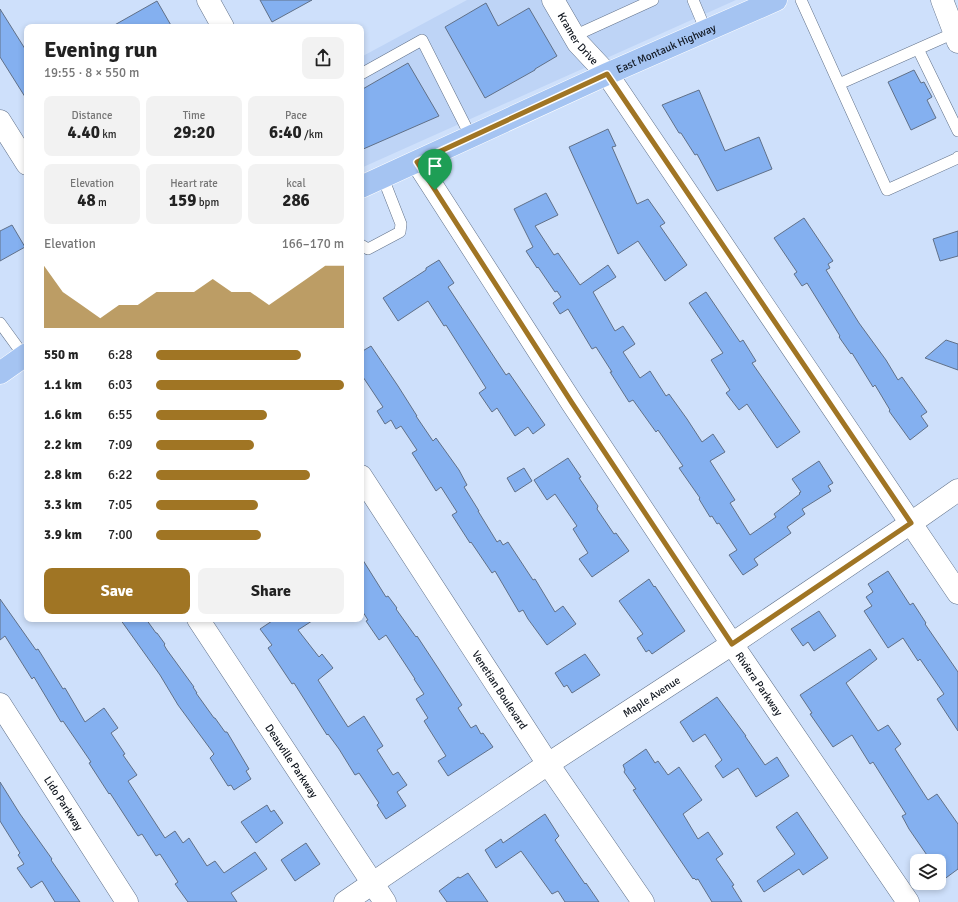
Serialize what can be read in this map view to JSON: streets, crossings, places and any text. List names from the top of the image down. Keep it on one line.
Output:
{"streets":{"main road":["East Montauk Highway"],"street":["Kramer Drive","Riviera Parkway","Venetian Boulevard","Maple Avenue","Deauville Parkway","Lido Parkway"]},"crossings":[["Kramer Drive","East Montauk Highway"],["Kramer Drive","Maple Avenue"],["East Montauk Highway","Riviera Parkway"],["Riviera Parkway","Maple Avenue"],["Venetian Boulevard","Maple Avenue"],["Maple Avenue","Deauville Parkway"]],"page":{"heading":["Evening run","19:55 · 8 × 550 m"],"stats":[["Distance","4.40 km"],["Time","29:20"],["Pace","6:40 /km"],["Elevation","48 m"],["Heart rate","159 bpm"],["kcal","286"]],"chart":["Elevation","166–170 m"],"list":[{"name":"550 m","note":"6:28"},{"name":"1.1 km","note":"6:03"},{"name":"1.6 km","note":"6:55"},{"name":"2.2 km","note":"7:09"},{"name":"2.8 km","note":"6:22"},{"name":"3.3 km","note":"7:05"},{"name":"3.9 km","note":"7:00"}],"buttons":["Save","Share"]}}
